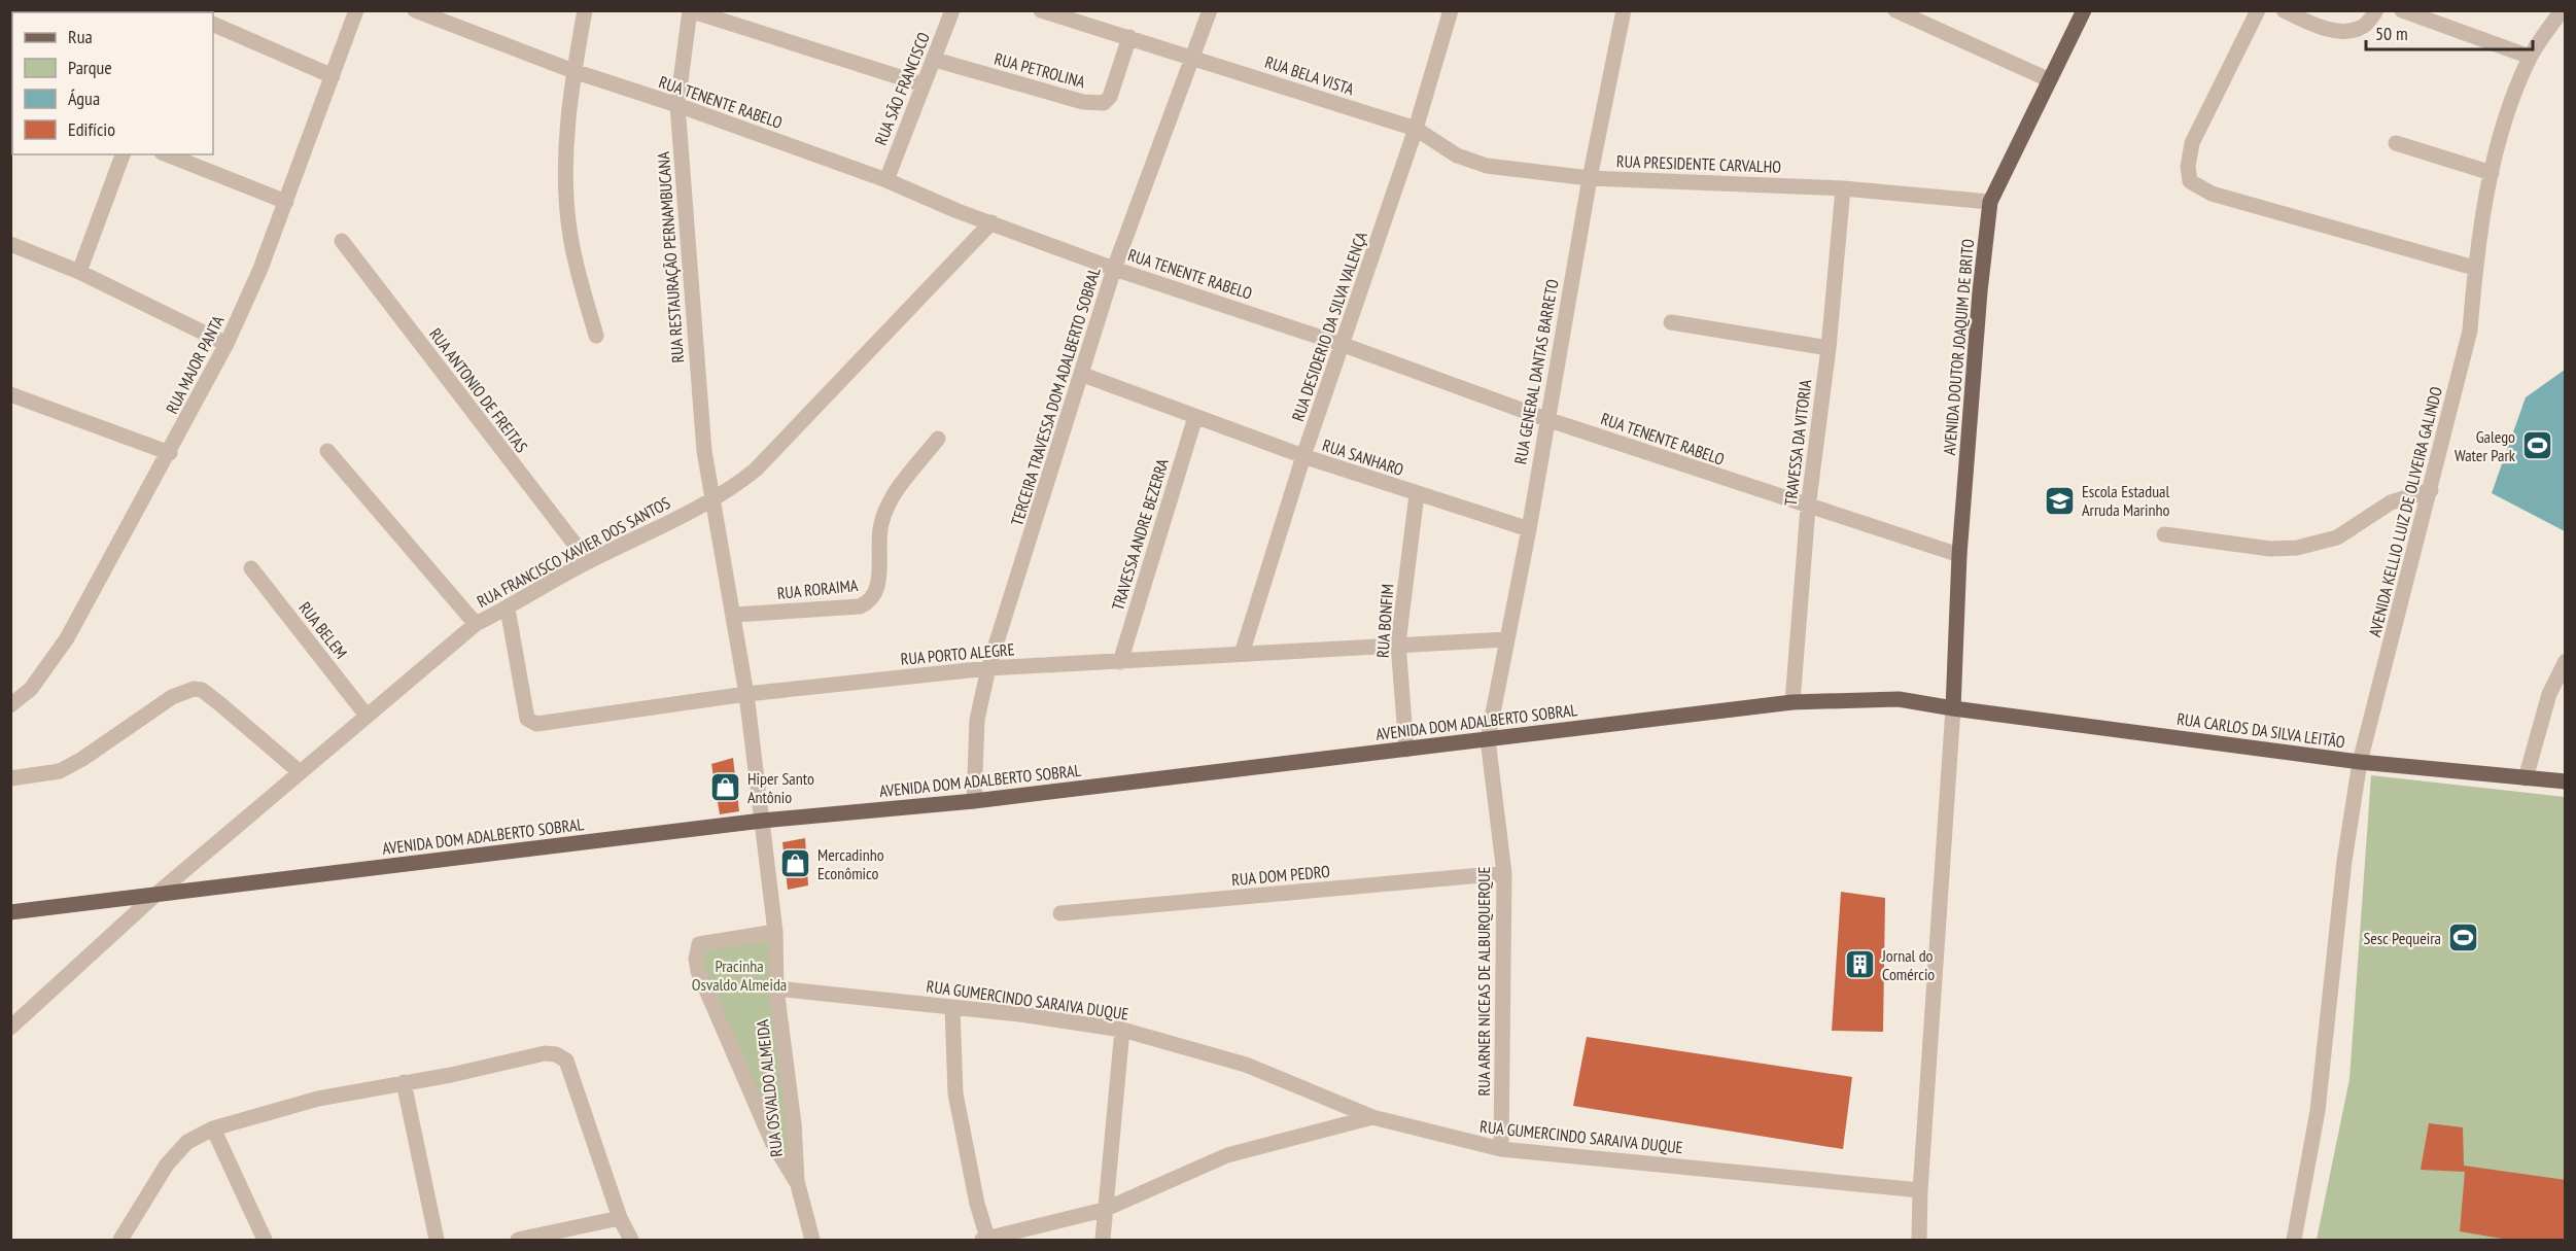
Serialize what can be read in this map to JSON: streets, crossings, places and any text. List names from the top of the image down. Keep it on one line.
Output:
{"streets":{"main road":["AVENIDA DOUTOR JOAQUIM DE BRITO","AVENIDA DOM ADALBERTO SOBRAL","RUA CARLOS DA SILVA LEITÃO"],"street":["RUA PETROLINA","RUA BELA VISTA","RUA SÃO FRANCISCO","RUA TENENTE RABELO","RUA PRESIDENTE CARVALHO","RUA RESTAURAÇÃO PERNAMBUCANA","RUA DESIDERIO DA SILVA VALENÇA","RUA MAJOR PANTA","RUA GENERAL DANTAS BARRETO","RUA ANTONIO DE FREITAS","TERCEIRA TRAVESSA DOM ADALBERTO SOBRAL","TRAVESSA DA VITORIA","RUA SANHARO","AVENIDA KELLIO LUIZ DE OLIVEIRA GALINDO","TRAVESSA ANDRE BEZERRA","RUA FRANCISCO XAVIER DOS SANTOS","RUA RORAIMA","RUA BONFIM","RUA BELEM","RUA PORTO ALEGRE","RUA DOM PEDRO","RUA ARNER NICEAS DE ALBURQUERQUE","RUA GUMERCINDO SARAIVA DUQUE","RUA OSVALDO ALMEIDA"]},"crossings":[["RUA PETROLINA","RUA BELA VISTA"],["RUA PETROLINA","RUA SÃO FRANCISCO"],["RUA BELA VISTA","RUA PRESIDENTE CARVALHO"],["RUA BELA VISTA","RUA DESIDERIO DA SILVA VALENÇA"],["RUA BELA VISTA","TERCEIRA TRAVESSA DOM ADALBERTO SOBRAL"],["RUA SÃO FRANCISCO","RUA TENENTE RABELO"],["RUA TENENTE RABELO","RUA RESTAURAÇÃO PERNAMBUCANA"],["RUA TENENTE RABELO","RUA DESIDERIO DA SILVA VALENÇA"],["RUA TENENTE RABELO","AVENIDA DOUTOR JOAQUIM DE BRITO"],["RUA TENENTE RABELO","RUA GENERAL DANTAS BARRETO"],["RUA TENENTE RABELO","TERCEIRA TRAVESSA DOM ADALBERTO SOBRAL"],["RUA TENENTE RABELO","TRAVESSA DA VITORIA"],["RUA TENENTE RABELO","RUA FRANCISCO XAVIER DOS SANTOS"],["RUA PRESIDENTE CARVALHO","RUA DESIDERIO DA SILVA VALENÇA"],["RUA PRESIDENTE CARVALHO","AVENIDA DOUTOR JOAQUIM DE BRITO"],["RUA PRESIDENTE CARVALHO","RUA GENERAL DANTAS BARRETO"],["RUA PRESIDENTE CARVALHO","TRAVESSA DA VITORIA"],["RUA RESTAURAÇÃO PERNAMBUCANA","RUA FRANCISCO XAVIER DOS SANTOS"],["RUA DESIDERIO DA SILVA VALENÇA","RUA SANHARO"],["RUA DESIDERIO DA SILVA VALENÇA","RUA PORTO ALEGRE"],["AVENIDA DOUTOR JOAQUIM DE BRITO","AVENIDA DOM ADALBERTO SOBRAL"],["AVENIDA DOUTOR JOAQUIM DE BRITO","RUA CARLOS DA SILVA LEITÃO"],["RUA GENERAL DANTAS BARRETO","RUA SANHARO"],["RUA GENERAL DANTAS BARRETO","RUA PORTO ALEGRE"],["RUA GENERAL DANTAS BARRETO","AVENIDA DOM ADALBERTO SOBRAL"],["RUA GENERAL DANTAS BARRETO","RUA ARNER NICEAS DE ALBURQUERQUE"],["RUA ANTONIO DE FREITAS","RUA FRANCISCO XAVIER DOS SANTOS"],["TERCEIRA TRAVESSA DOM ADALBERTO SOBRAL","RUA SANHARO"],["TERCEIRA TRAVESSA DOM ADALBERTO SOBRAL","RUA PORTO ALEGRE"],["TERCEIRA TRAVESSA DOM ADALBERTO SOBRAL","AVENIDA DOM ADALBERTO SOBRAL"],["TRAVESSA DA VITORIA","AVENIDA DOM ADALBERTO SOBRAL"],["RUA SANHARO","TRAVESSA ANDRE BEZERRA"],["RUA SANHARO","RUA BONFIM"],["AVENIDA KELLIO LUIZ DE OLIVEIRA GALINDO","RUA CARLOS DA SILVA LEITÃO"],["TRAVESSA ANDRE BEZERRA","RUA PORTO ALEGRE"],["RUA FRANCISCO XAVIER DOS SANTOS","RUA BELEM"],["RUA FRANCISCO XAVIER DOS SANTOS","RUA PORTO ALEGRE"],["RUA FRANCISCO XAVIER DOS SANTOS","AVENIDA DOM ADALBERTO SOBRAL"],["RUA BONFIM","RUA PORTO ALEGRE"],["RUA BONFIM","AVENIDA DOM ADALBERTO SOBRAL"],["AVENIDA DOM ADALBERTO SOBRAL","RUA CARLOS DA SILVA LEITÃO"],["AVENIDA DOM ADALBERTO SOBRAL","RUA ARNER NICEAS DE ALBURQUERQUE"],["AVENIDA DOM ADALBERTO SOBRAL","RUA OSVALDO ALMEIDA"],["RUA DOM PEDRO","RUA ARNER NICEAS DE ALBURQUERQUE"],["RUA ARNER NICEAS DE ALBURQUERQUE","RUA GUMERCINDO SARAIVA DUQUE"],["RUA GUMERCINDO SARAIVA DUQUE","RUA OSVALDO ALMEIDA"]],"parks":["Pracinha Osvaldo Almeida"],"places":{"sports":["Galego Water Park","Sesc Pequeira"],"school or university":["Escola Estadual Arruda Marinho"],"shop":["Hiper Santo Antônio","Mercadinho Econômico"],"building":["Jornal do Comércio"]},"legend":["Rua","Parque","Água","Edifício"],"scale_bar":"50 m"}
